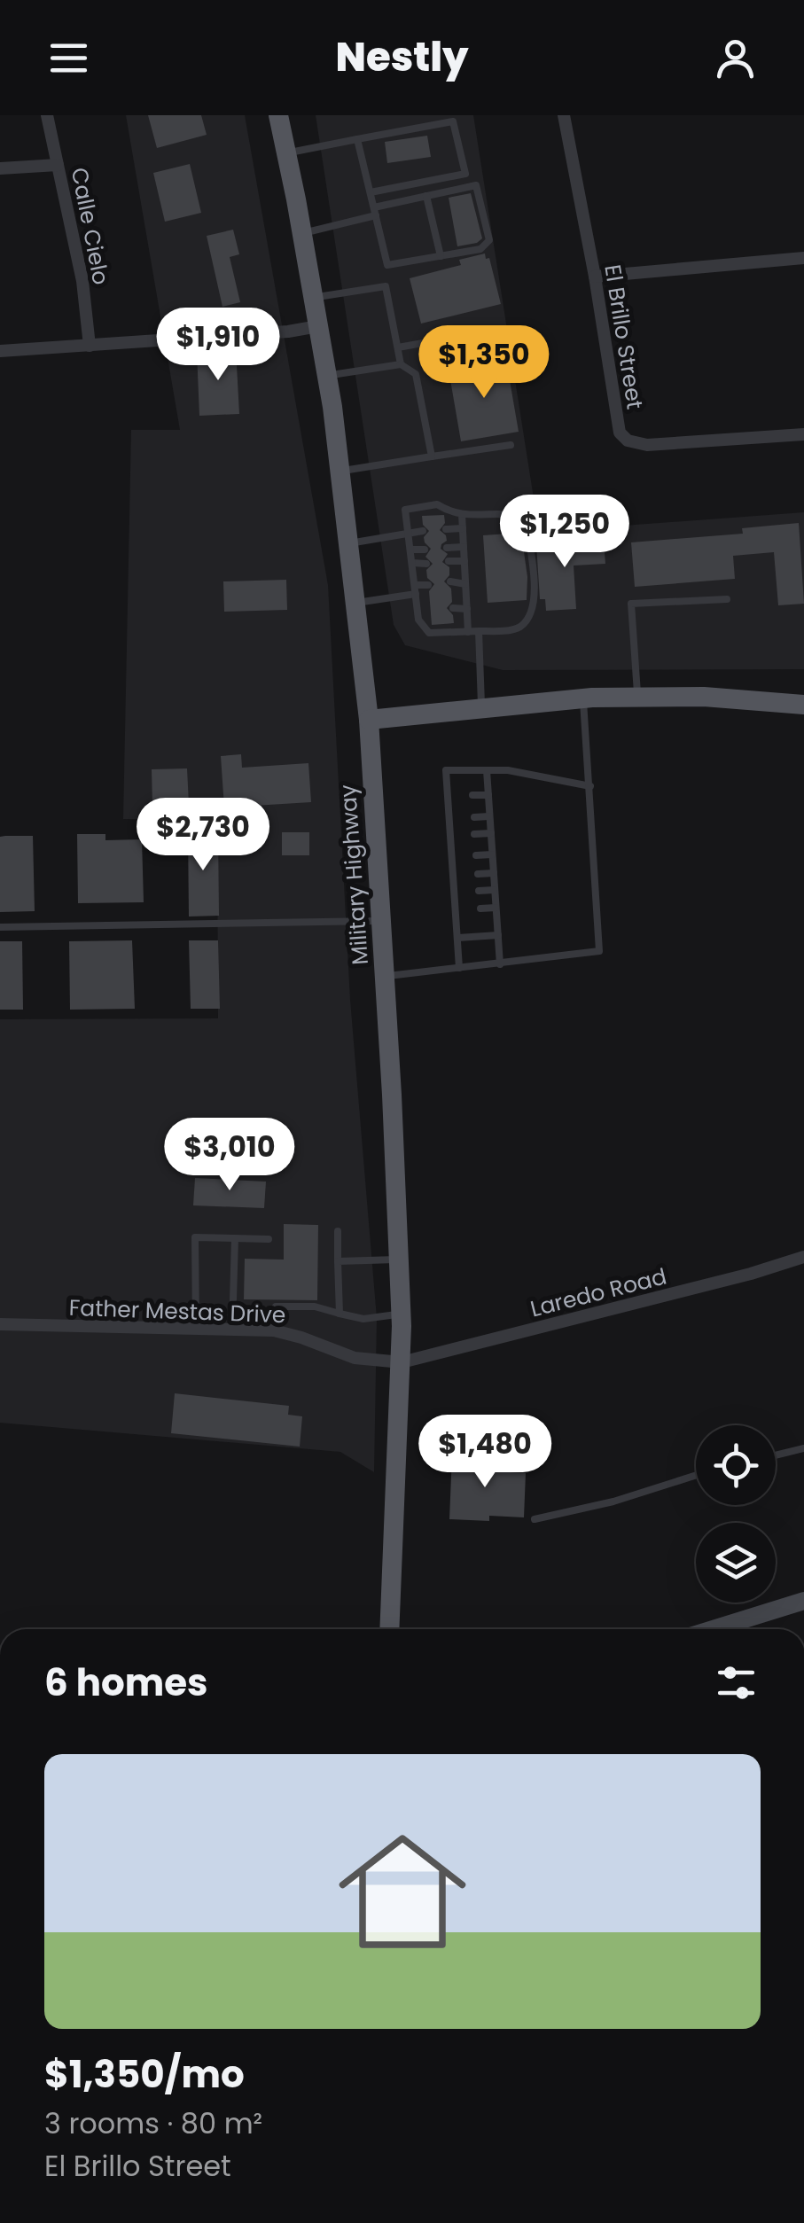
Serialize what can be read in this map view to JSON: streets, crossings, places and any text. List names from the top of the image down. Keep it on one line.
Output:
{"streets":{"main road":["Military Highway"],"street":["Calle Cielo","El Brillo Street","Laredo Road","Father Mestas Drive"]},"crossings":[["Military Highway","Laredo Road"],["Military Highway","Father Mestas Drive"],["Laredo Road","Father Mestas Drive"]],"page":{"header":"Nestly","price":["$1,910","$1,350","$1,250","$2,730","$3,010","$1,480"],"heading":"6 homes","list":[{"name":"$1,350/mo","note":"3 rooms · 80 m² · El Brillo Street"}]}}
